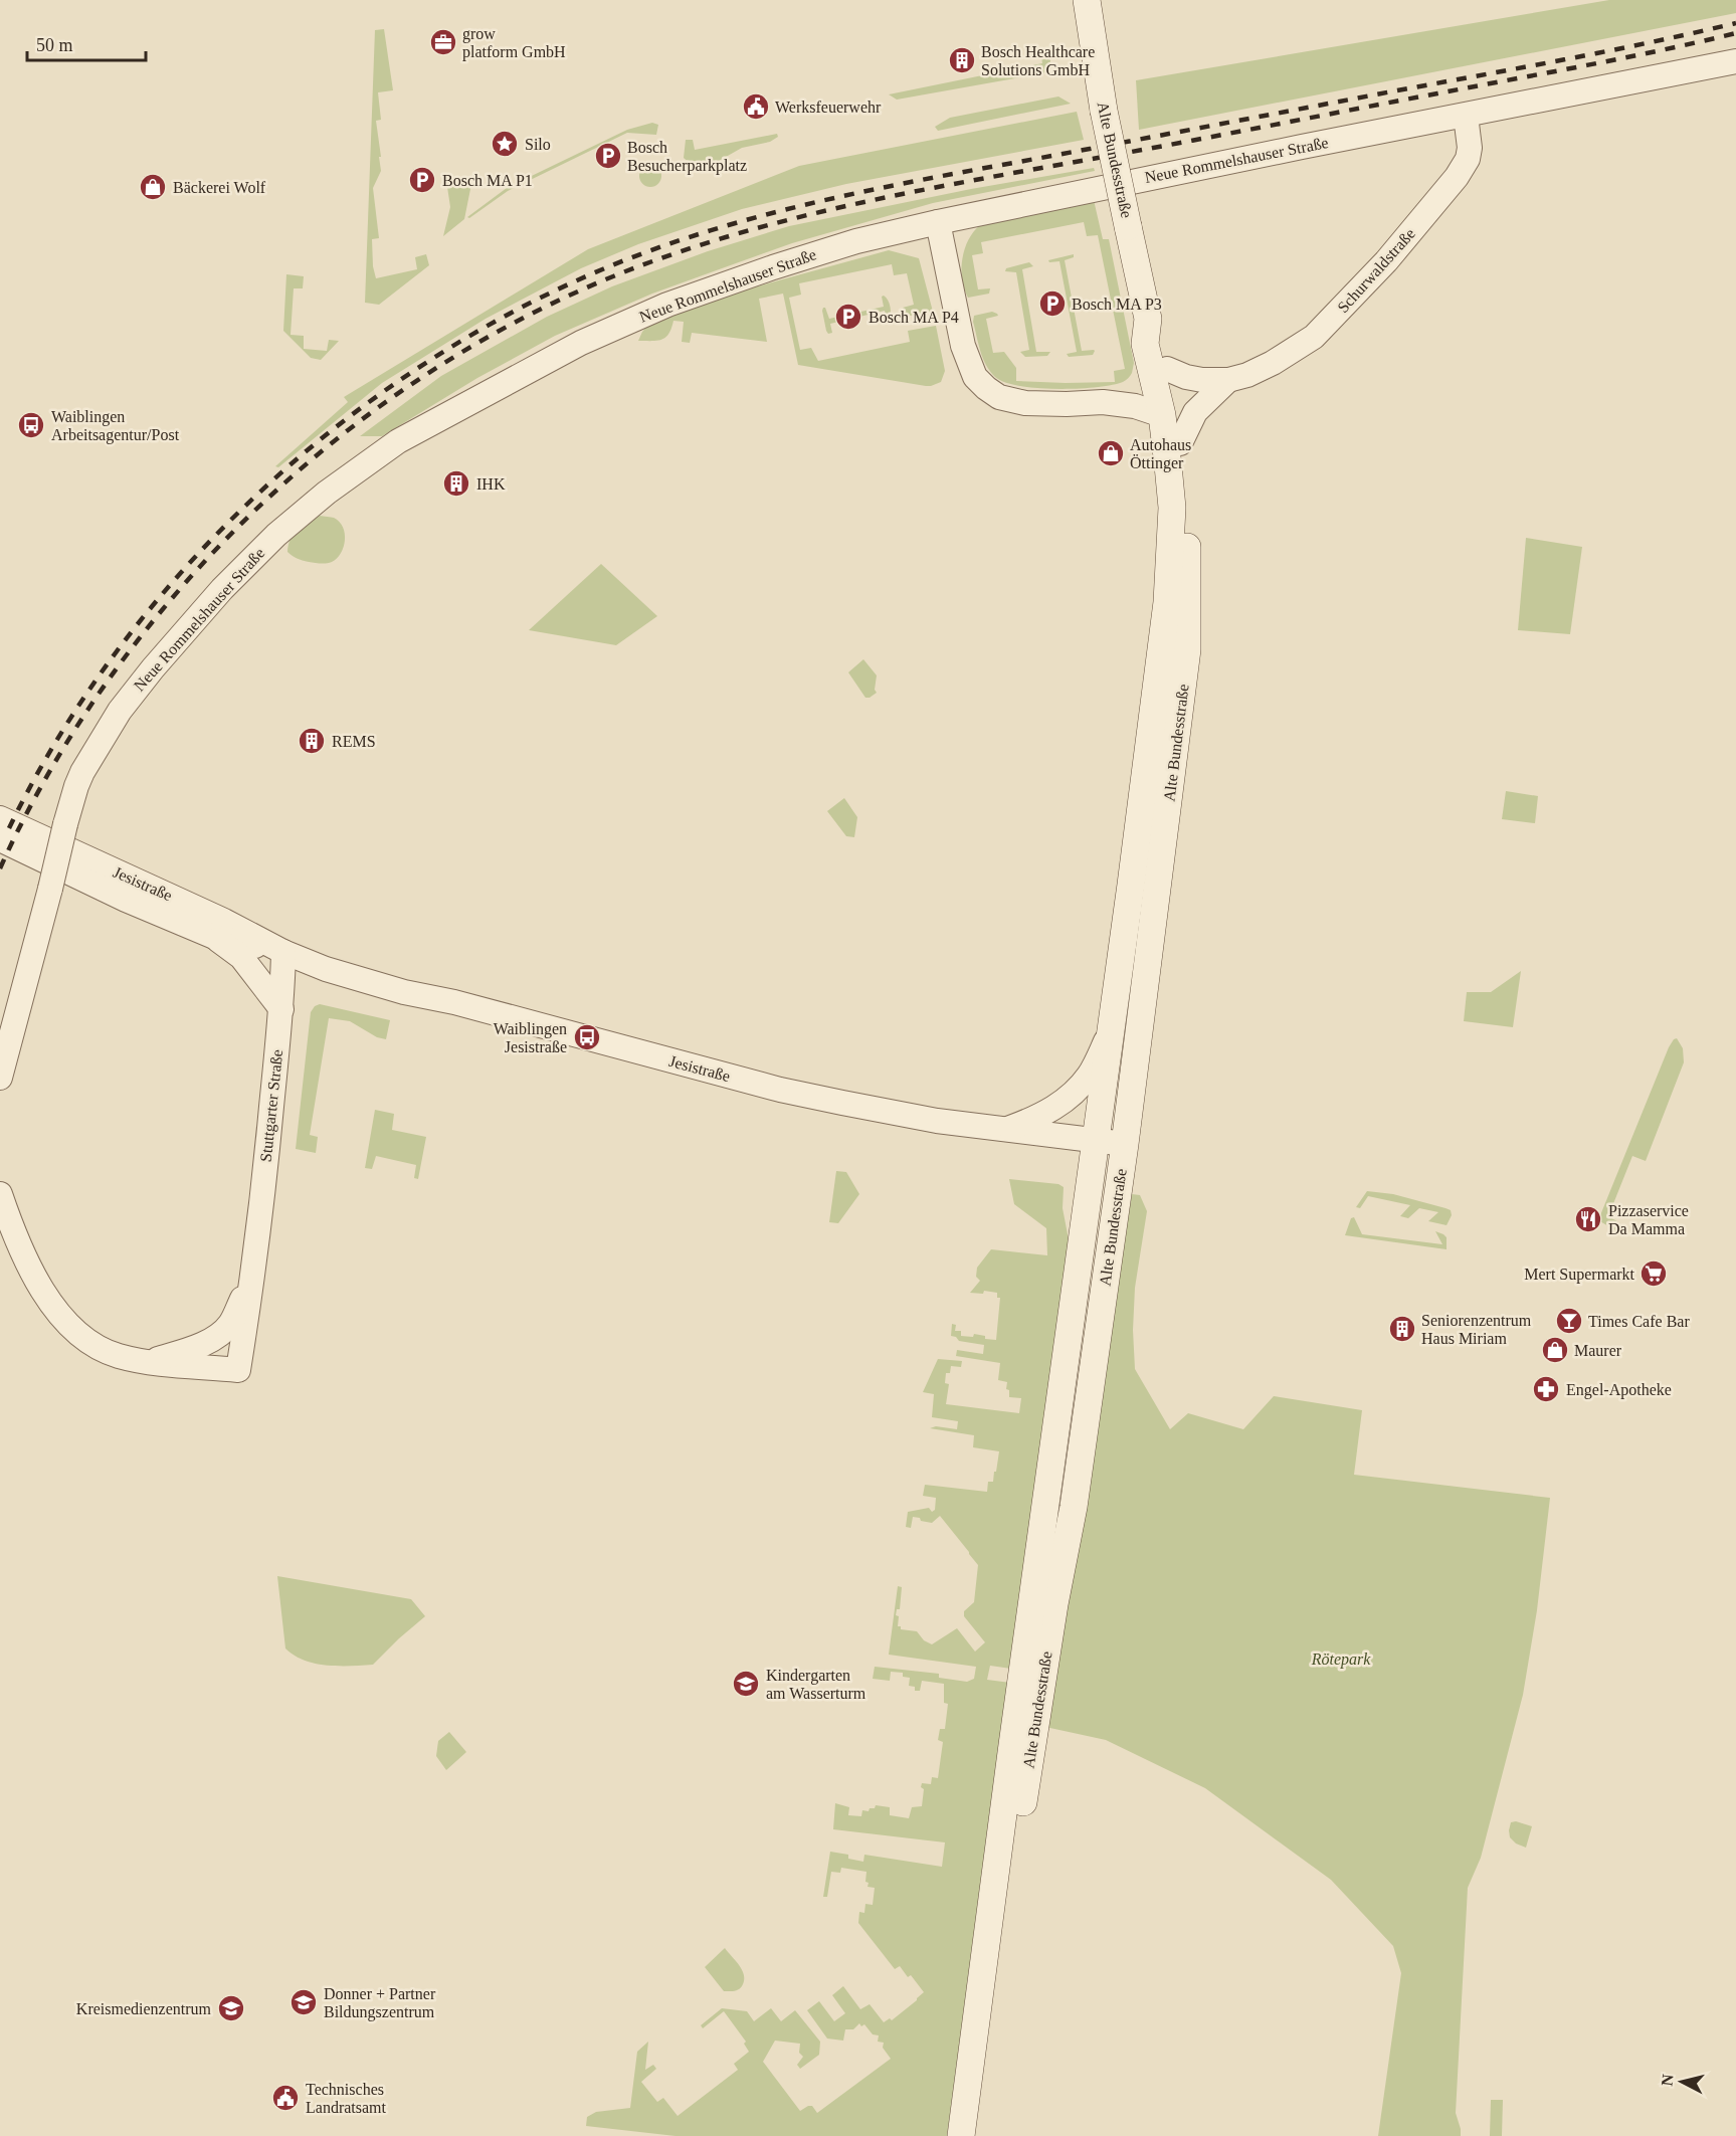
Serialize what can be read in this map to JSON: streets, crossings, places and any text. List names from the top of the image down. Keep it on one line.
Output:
{"streets":{"main road":["Alte Bundesstraße"],"street":["Neue Rommelshauser Straße","Schurwaldstraße","Jesistraße","Stuttgarter Straße"]},"crossings":[["Alte Bundesstraße","Schurwaldstraße"],["Alte Bundesstraße","Jesistraße"],["Neue Rommelshauser Straße","Schurwaldstraße"],["Jesistraße","Stuttgarter Straße"]],"parks":["Rötepark"],"places":{"office":["grow platform GmbH"],"building":["Bosch Healthcare Solutions GmbH","IHK","REMS","Seniorenzentrum Haus Miriam"],"public building":["Werksfeuerwehr","Technisches Landratsamt"],"place":["Silo"],"parking":["Bosch Besucherparkplatz","Bosch MA P1","Bosch MA P3","Bosch MA P4"],"shop":["Bäckerei Wolf","Autohaus Öttinger","Maurer"],"bus stop":["Waiblingen Arbeitsagentur/Post","Waiblingen Jesistraße"],"restaurant":["Pizzaservice Da Mamma"],"supermarket":["Mert Supermarkt"],"bar":["Times Cafe Bar"],"pharmacy":["Engel-Apotheke"],"school or university":["Kindergarten am Wasserturm","Donner + Partner Bildungszentrum","Kreismedienzentrum"]},"scale_bar":"50 m","north":"left"}
